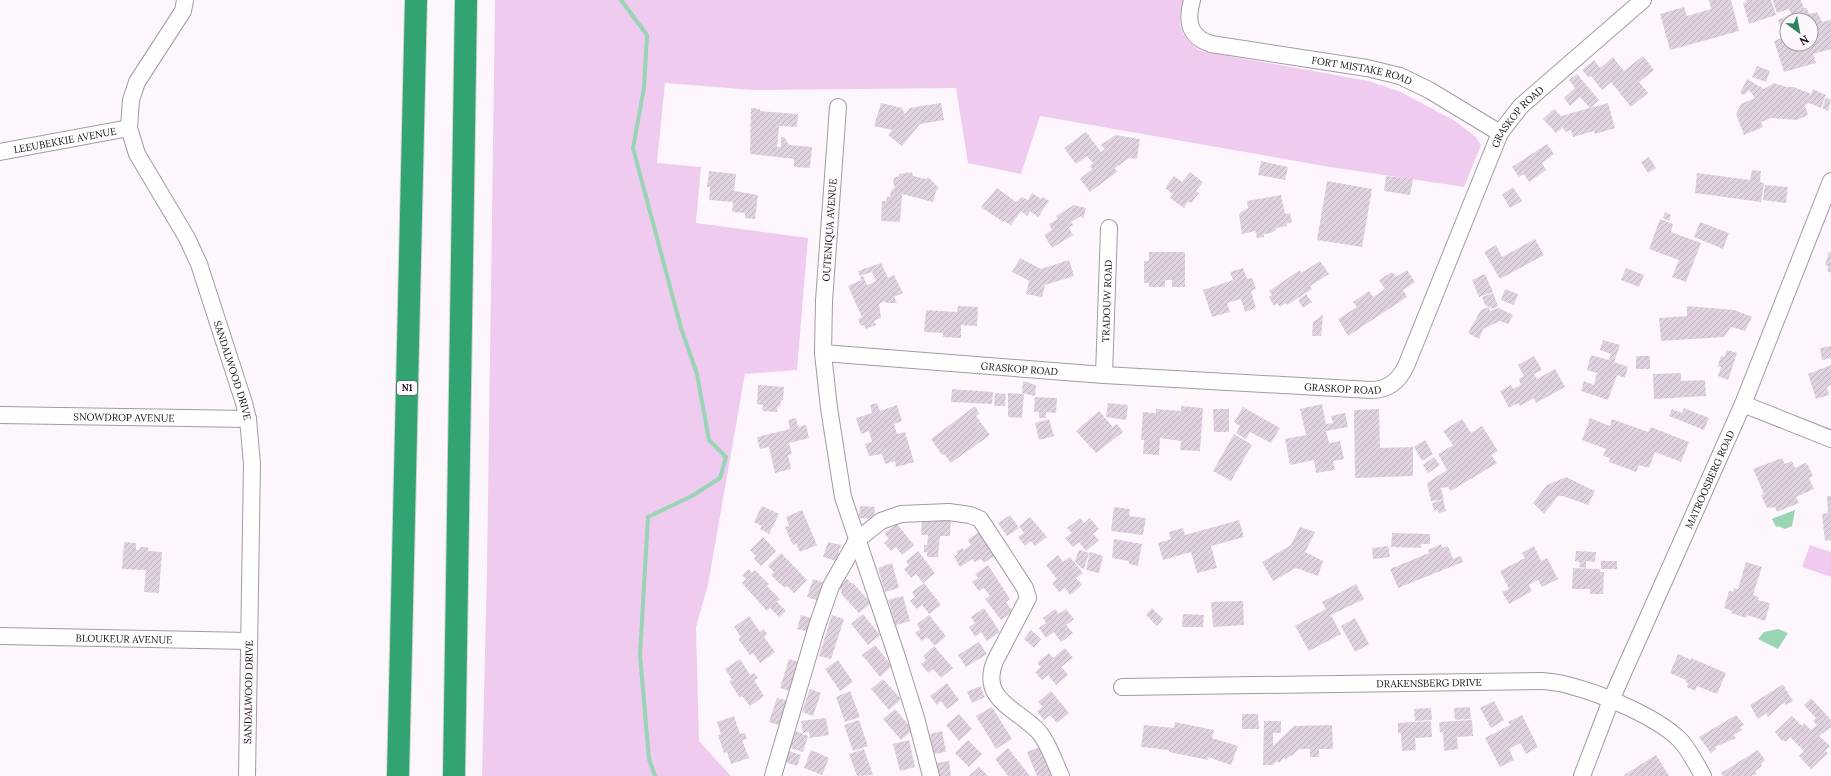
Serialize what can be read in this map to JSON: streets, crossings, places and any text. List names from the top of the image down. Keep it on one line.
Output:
{"streets":{"highway":["N1"],"street":["FORT MISTAKE ROAD","GRASKOP ROAD","LEEUBEKKIE AVENUE","OUTENIQUA AVENUE","TRADOUW ROAD","SANDALWOOD DRIVE","SNOWDROP AVENUE","MATROOSBERG ROAD","BLOUKEUR AVENUE","DRAKENSBERG DRIVE"]},"crossings":[["FORT MISTAKE ROAD","GRASKOP ROAD"],["GRASKOP ROAD","OUTENIQUA AVENUE"],["GRASKOP ROAD","TRADOUW ROAD"],["LEEUBEKKIE AVENUE","SANDALWOOD DRIVE"],["SANDALWOOD DRIVE","SNOWDROP AVENUE"],["SANDALWOOD DRIVE","BLOUKEUR AVENUE"],["MATROOSBERG ROAD","DRAKENSBERG DRIVE"]],"north":"bottom right"}
